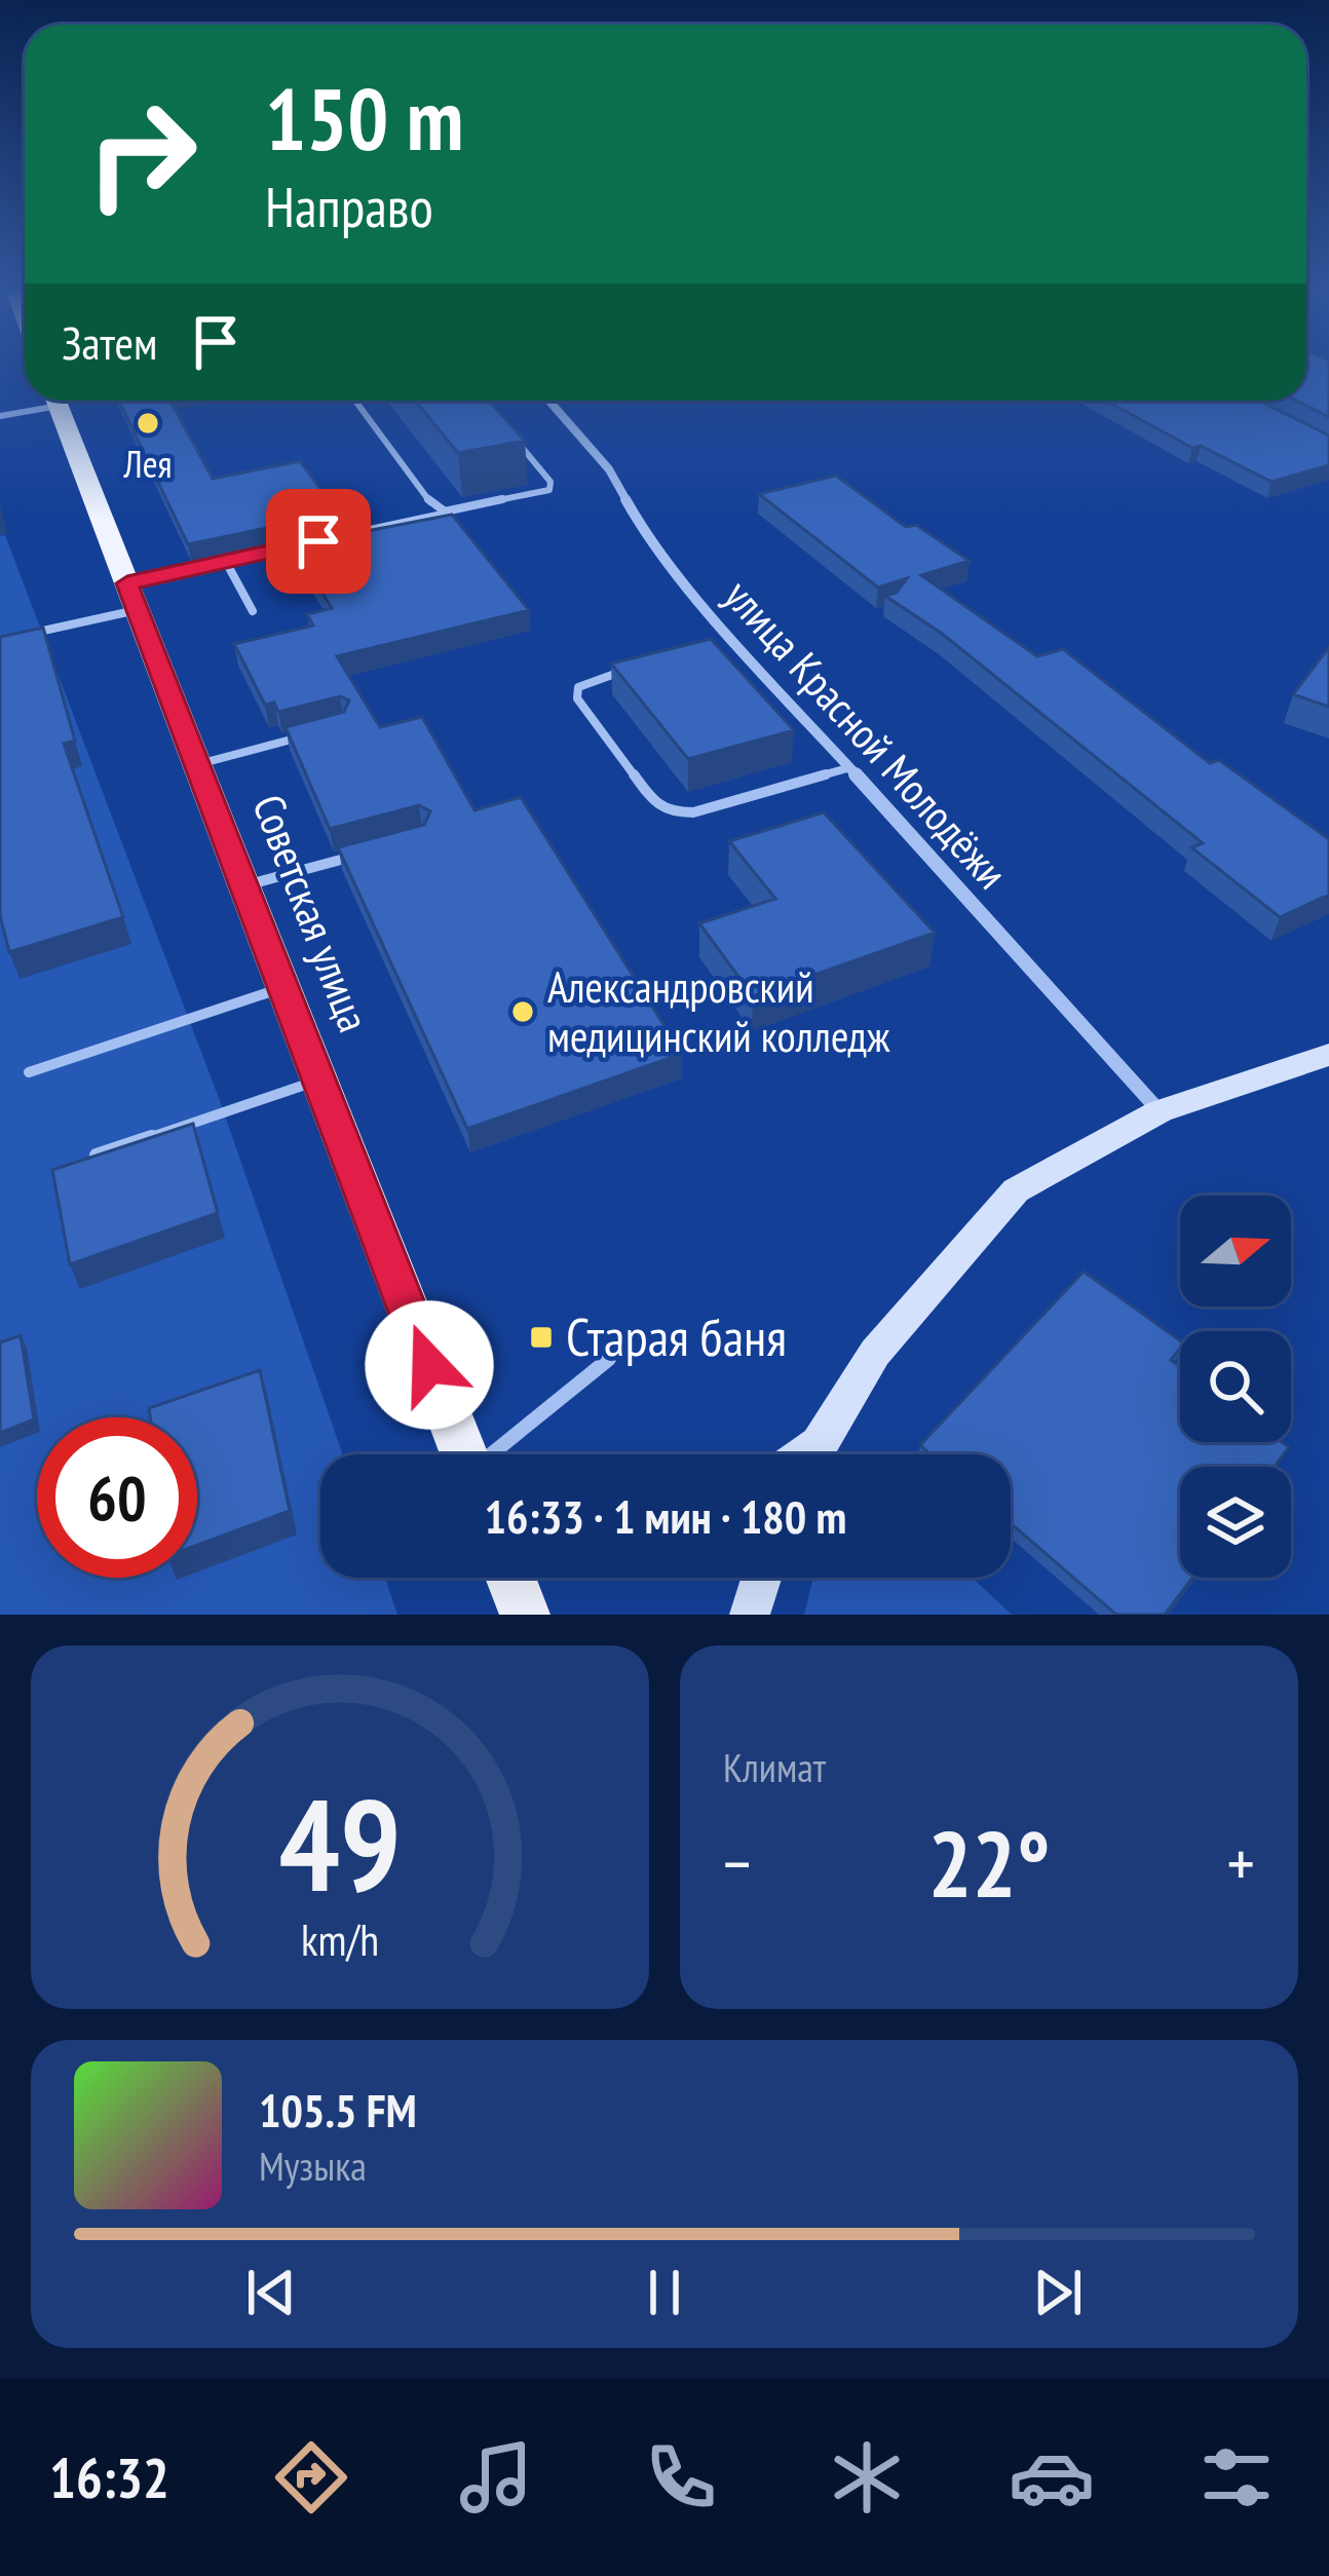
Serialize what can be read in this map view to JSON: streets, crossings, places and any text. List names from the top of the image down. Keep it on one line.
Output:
{"streets":{"main road":["Советская улица"],"street":["улица Красной Молодёжи"]},"places":{"other":["Лея","Александровский медицинский колледж"],"transit":["Старая баня"]},"north":"right","page":{"turn":["150 m","Направо"],"then":"Затем","limit":"60","trip":"16:33 · 1 мин · 180 m","tile":"Климат","heat":["−","22°","+"],"song":["105.5 FM","Музыка"],"tabs":"16:32","gauge":["49","km/h"]}}
